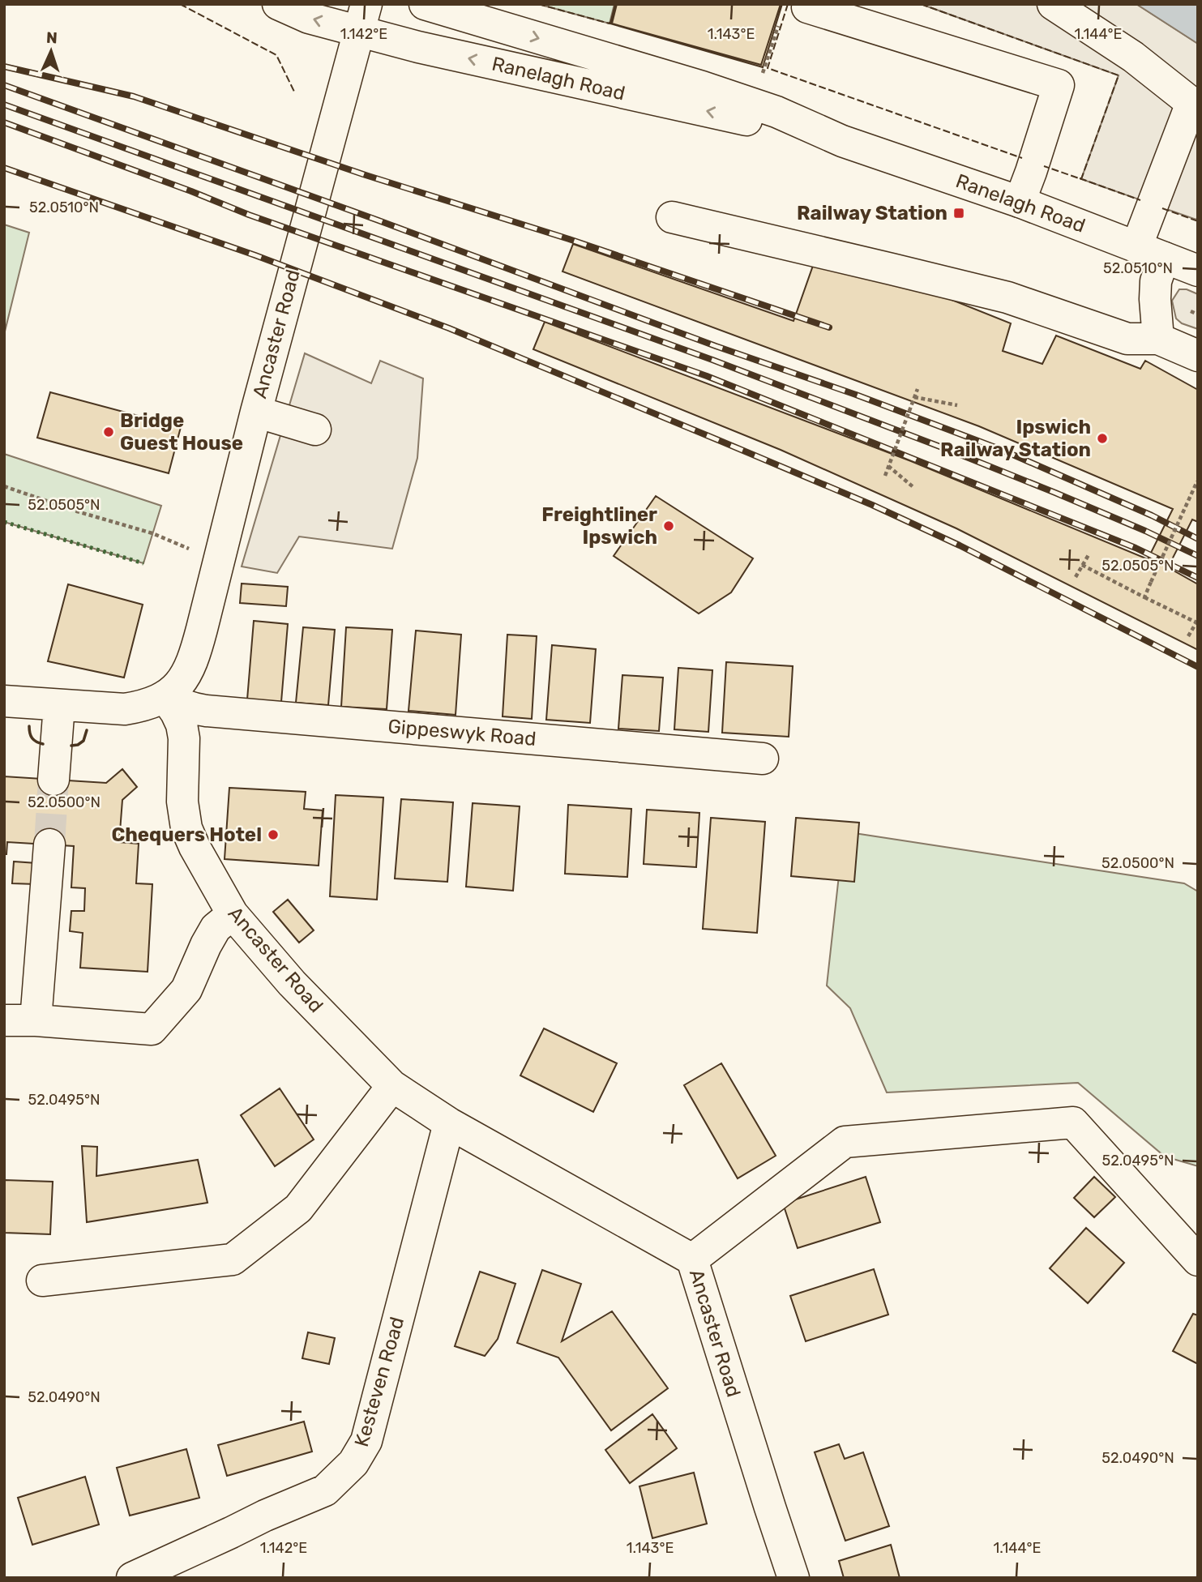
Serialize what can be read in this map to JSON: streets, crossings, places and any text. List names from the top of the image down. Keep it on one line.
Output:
{"streets":{"street":["Ranelagh Road","Ancaster Road","Gippeswyk Road","Kesteven Road"]},"crossings":[["Ranelagh Road","Ancaster Road"],["Ancaster Road","Gippeswyk Road"],["Ancaster Road","Kesteven Road"]],"places":{"transit":["Railway Station"],"other":["Bridge Guest House","Ipswich Railway Station","Freightliner Ipswich","Chequers Hotel"]},"north":"top","coordinates":["1.142°E","1.143°E","1.144°E","52.0510°N","52.0505°N","52.0500°N","52.0495°N","52.0490°N"]}
